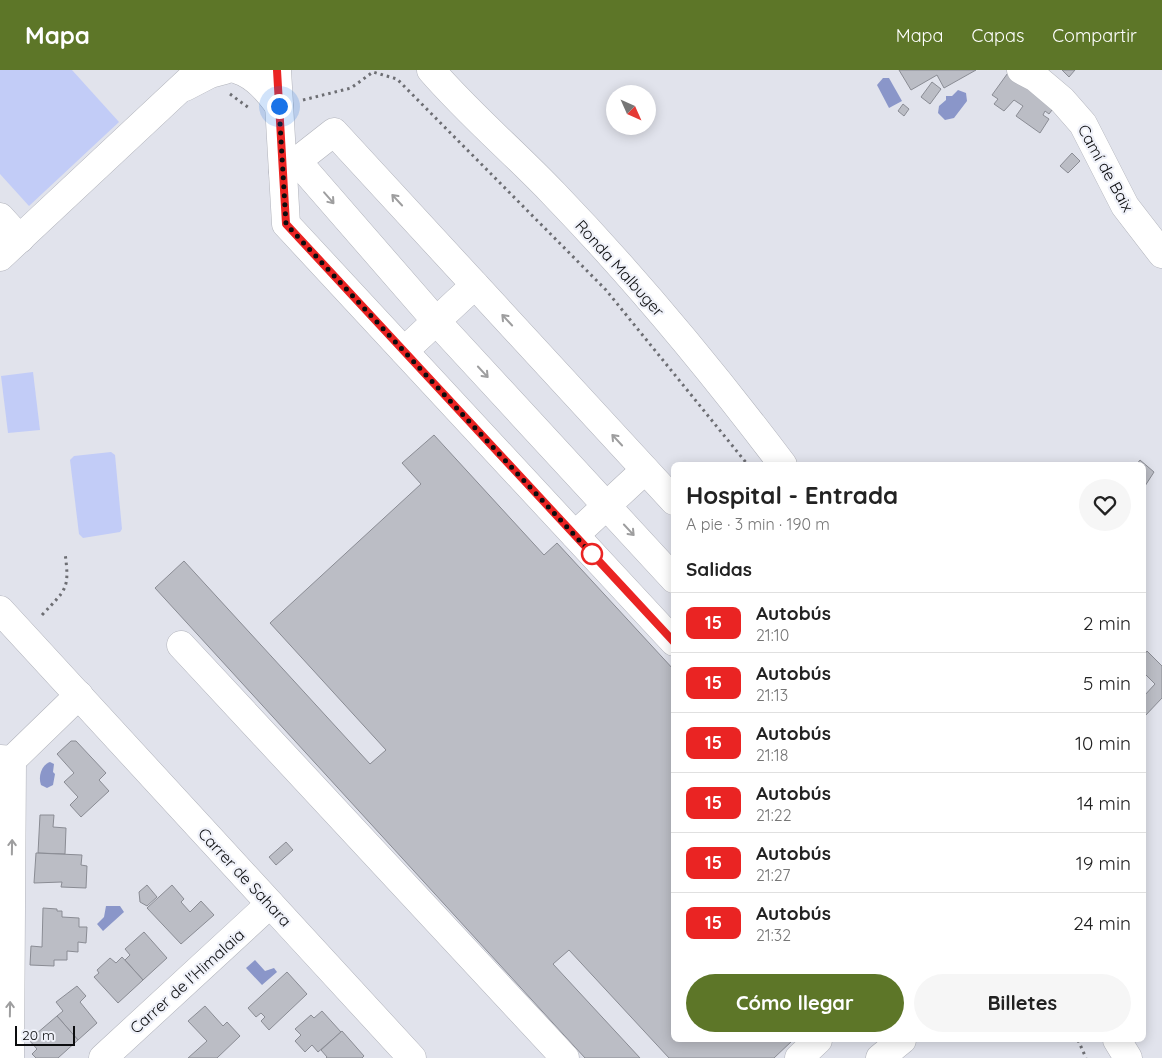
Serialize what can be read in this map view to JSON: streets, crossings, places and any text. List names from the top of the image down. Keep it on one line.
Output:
{"streets":{"street":["Camí de Baix","Ronda Malbuger","Carrer de Sahara","Carrer de l'Himalaia"]},"crossings":[["Carrer de Sahara","Carrer de l'Himalaia"]],"lines":["bus line 15"],"scale_bar":"20 m","north":"bottom right","page":{"header":"Mapa","nav":["Mapa","Capas","Compartir"],"heading":[["Hospital - Entrada","A pie · 3 min · 190 m"],"Salidas"],"list":[{"mark":"15","name":"Autobús","note":"21:10","value":"2 min"},{"mark":"15","name":"Autobús","note":"21:13","value":"5 min"},{"mark":"15","name":"Autobús","note":"21:18","value":"10 min"},{"mark":"15","name":"Autobús","note":"21:22","value":"14 min"},{"mark":"15","name":"Autobús","note":"21:27","value":"19 min"},{"mark":"15","name":"Autobús","note":"21:32","value":"24 min"}],"buttons":["Cómo llegar","Billetes"],"scale":"20 m"}}
